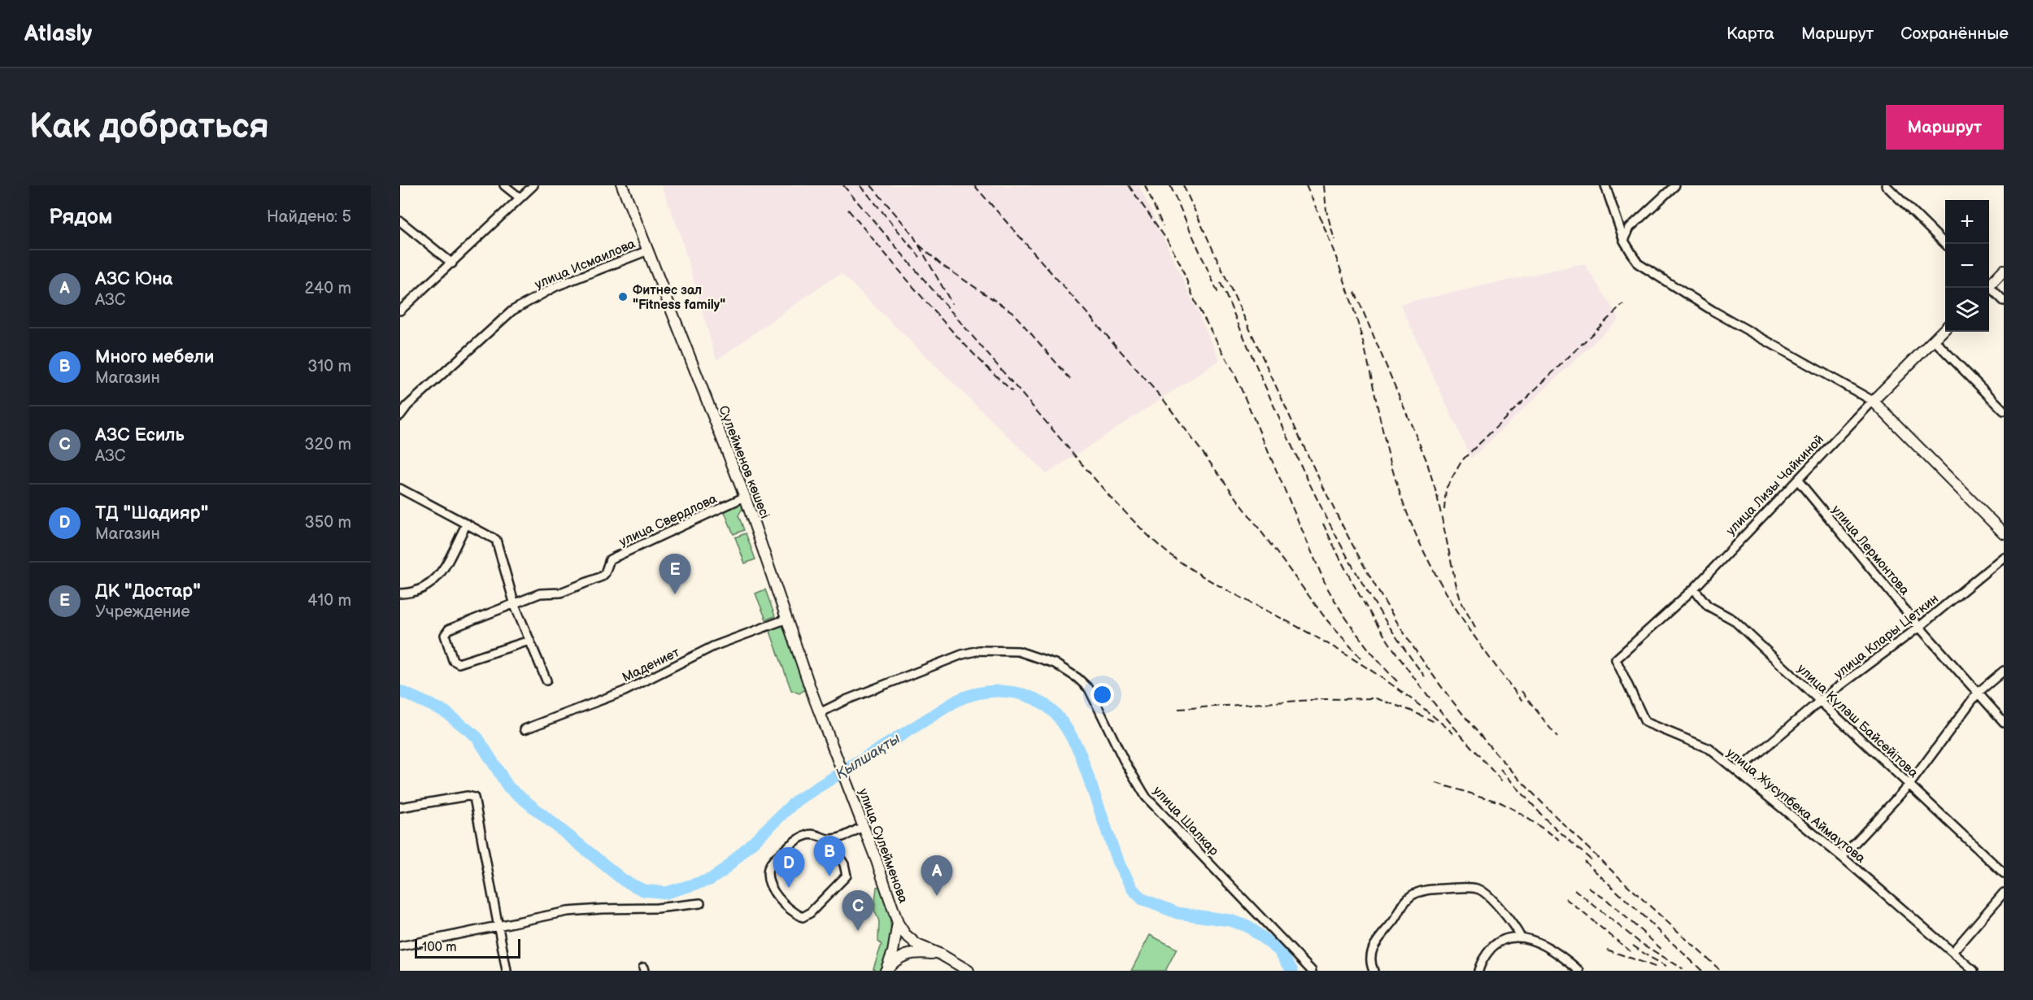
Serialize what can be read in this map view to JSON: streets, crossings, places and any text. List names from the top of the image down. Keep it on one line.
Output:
{"streets":{"street":["улица Исмаилова","Сүлейменов көшесі","улица Лизы Чайкиной","улица Свердлова","улица Лермонтова","улица Клары Цеткин","Мадениет","улица Күләш Байсейітова","улица Жусупбека Аймаутова","улица Шалкар","улица Сулейменова"]},"crossings":[["улица Исмаилова","Сүлейменов көшесі"],["Сүлейменов көшесі","улица Свердлова"],["Сүлейменов көшесі","Мадениет"],["Сүлейменов көшесі","улица Шалкар"],["Сүлейменов көшесі","улица Сулейменова"],["улица Лизы Чайкиной","улица Лермонтова"],["улица Лизы Чайкиной","улица Күләш Байсейітова"],["улица Лизы Чайкиной","улица Жусупбека Аймаутова"],["улица Лермонтова","улица Клары Цеткин"],["улица Клары Цеткин","улица Күләш Байсейітова"],["улица Клары Цеткин","улица Жусупбека Аймаутова"]],"water":["Қылшақты"],"places":["Фитнес зал \"Fitness family\""],"scale_bar":"100 m","page":{"header":"Atlasly","nav":["Карта","Маршрут","Сохранённые"],"buttons":"Маршрут","title":"Как добраться","heading":["Рядом","Найдено: 5"],"map_buttons":["+","−"],"list":[{"mark":"A","name":"АЗС Юна","note":"АЗС","value":"240 m"},{"mark":"B","name":"Много мебели","note":"Магазин","value":"310 m"},{"mark":"C","name":"АЗС Есиль","note":"АЗС","value":"320 m"},{"mark":"D","name":"ТД \"Шадияр\"","note":"Магазин","value":"350 m"},{"mark":"E","name":"ДК \"Достар\"","note":"Учреждение","value":"410 m"}],"pins":["E","B","D","A","C"],"scale":"100 m"}}
